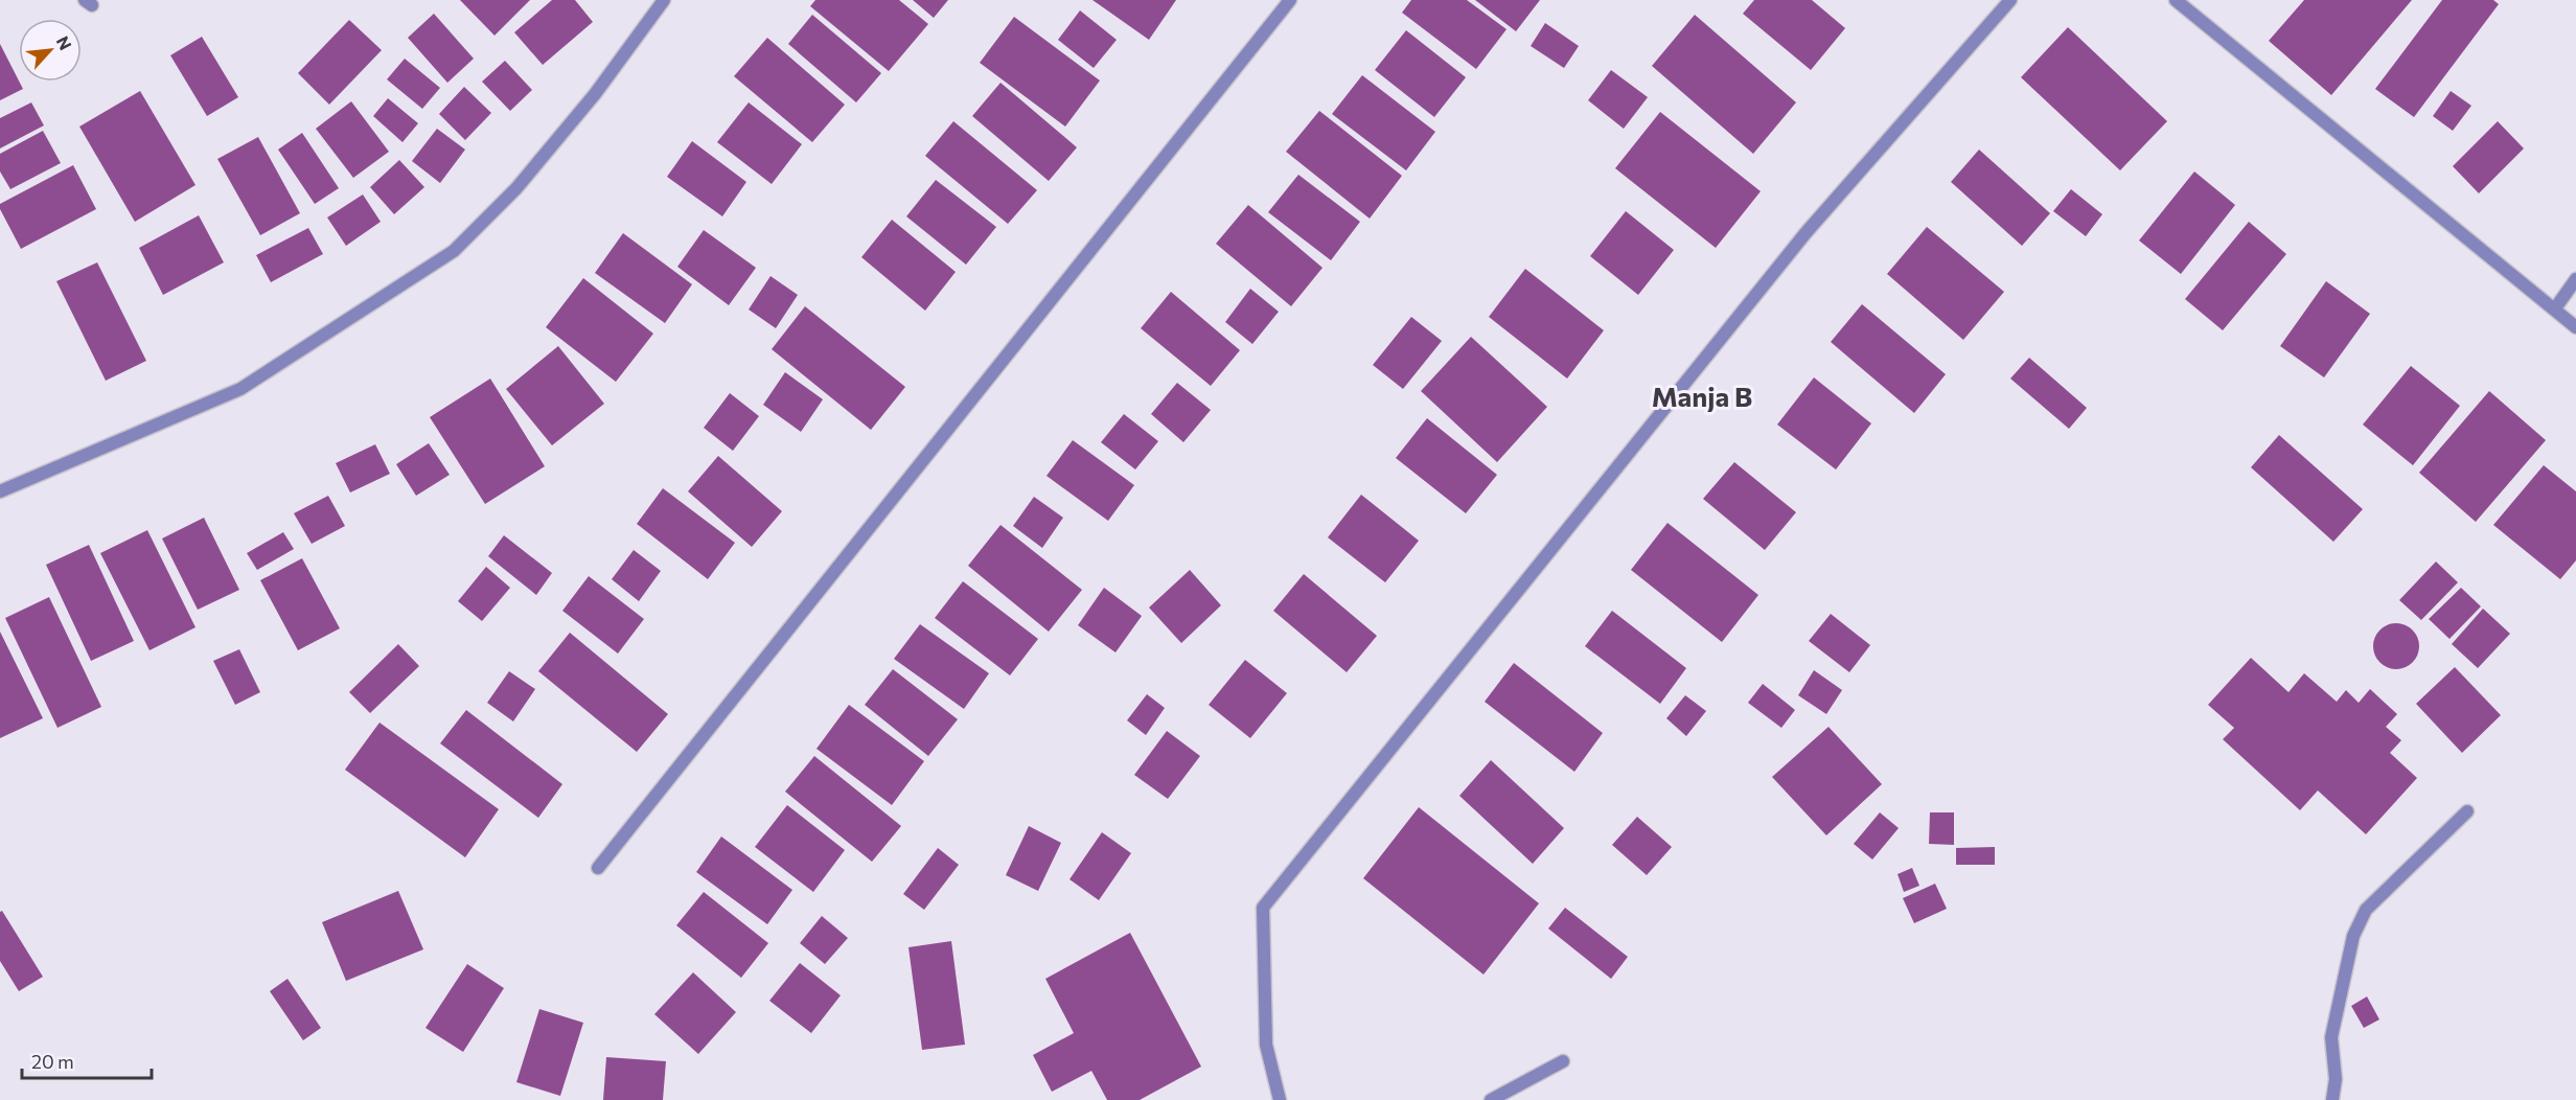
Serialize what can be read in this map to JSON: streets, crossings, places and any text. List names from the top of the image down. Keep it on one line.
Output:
{"districts":["Manja B"],"scale_bar":"20 m","north":"top right"}
